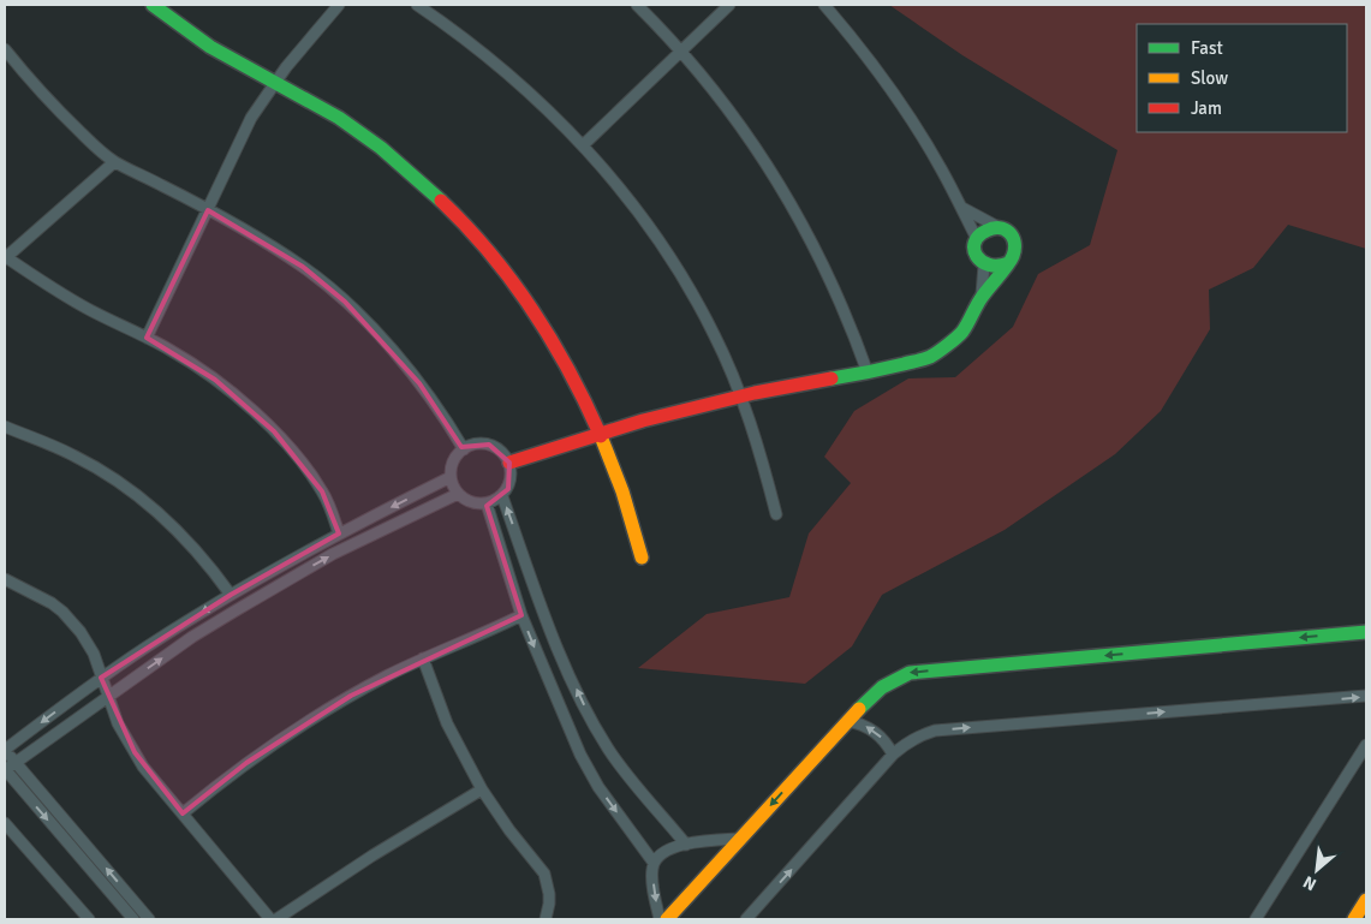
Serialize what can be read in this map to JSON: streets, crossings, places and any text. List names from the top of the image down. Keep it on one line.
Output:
{"legend":["Fast","Slow","Jam"],"north":"bottom left"}
